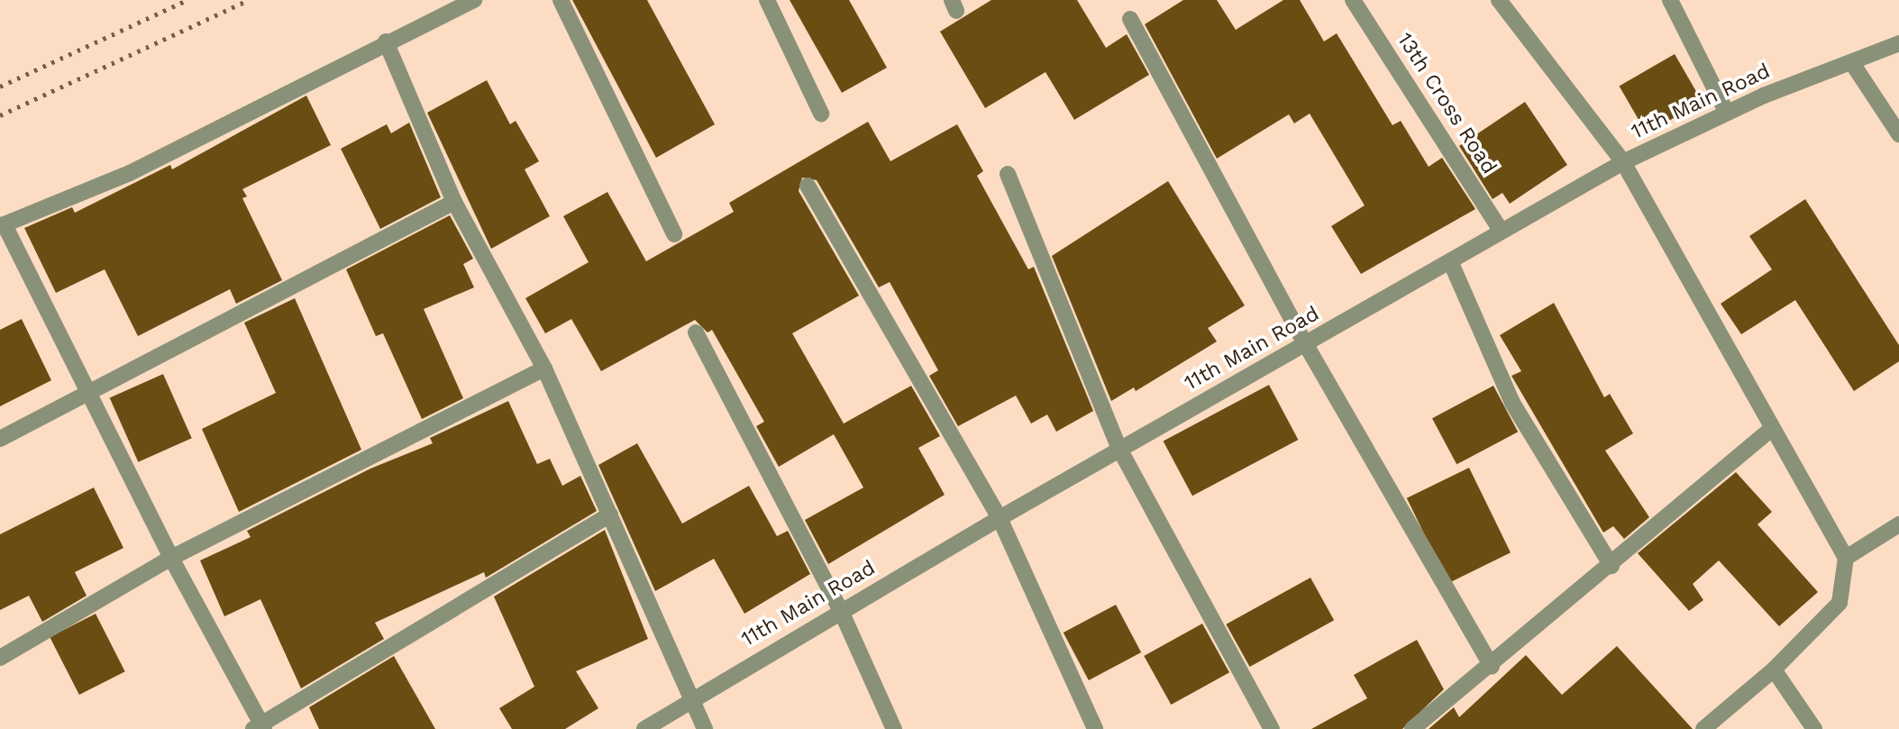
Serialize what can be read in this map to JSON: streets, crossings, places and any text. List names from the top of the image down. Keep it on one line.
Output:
{"streets":{"street":["11th Main Road","13th Cross Road"]},"crossings":[["11th Main Road","13th Cross Road"]]}
